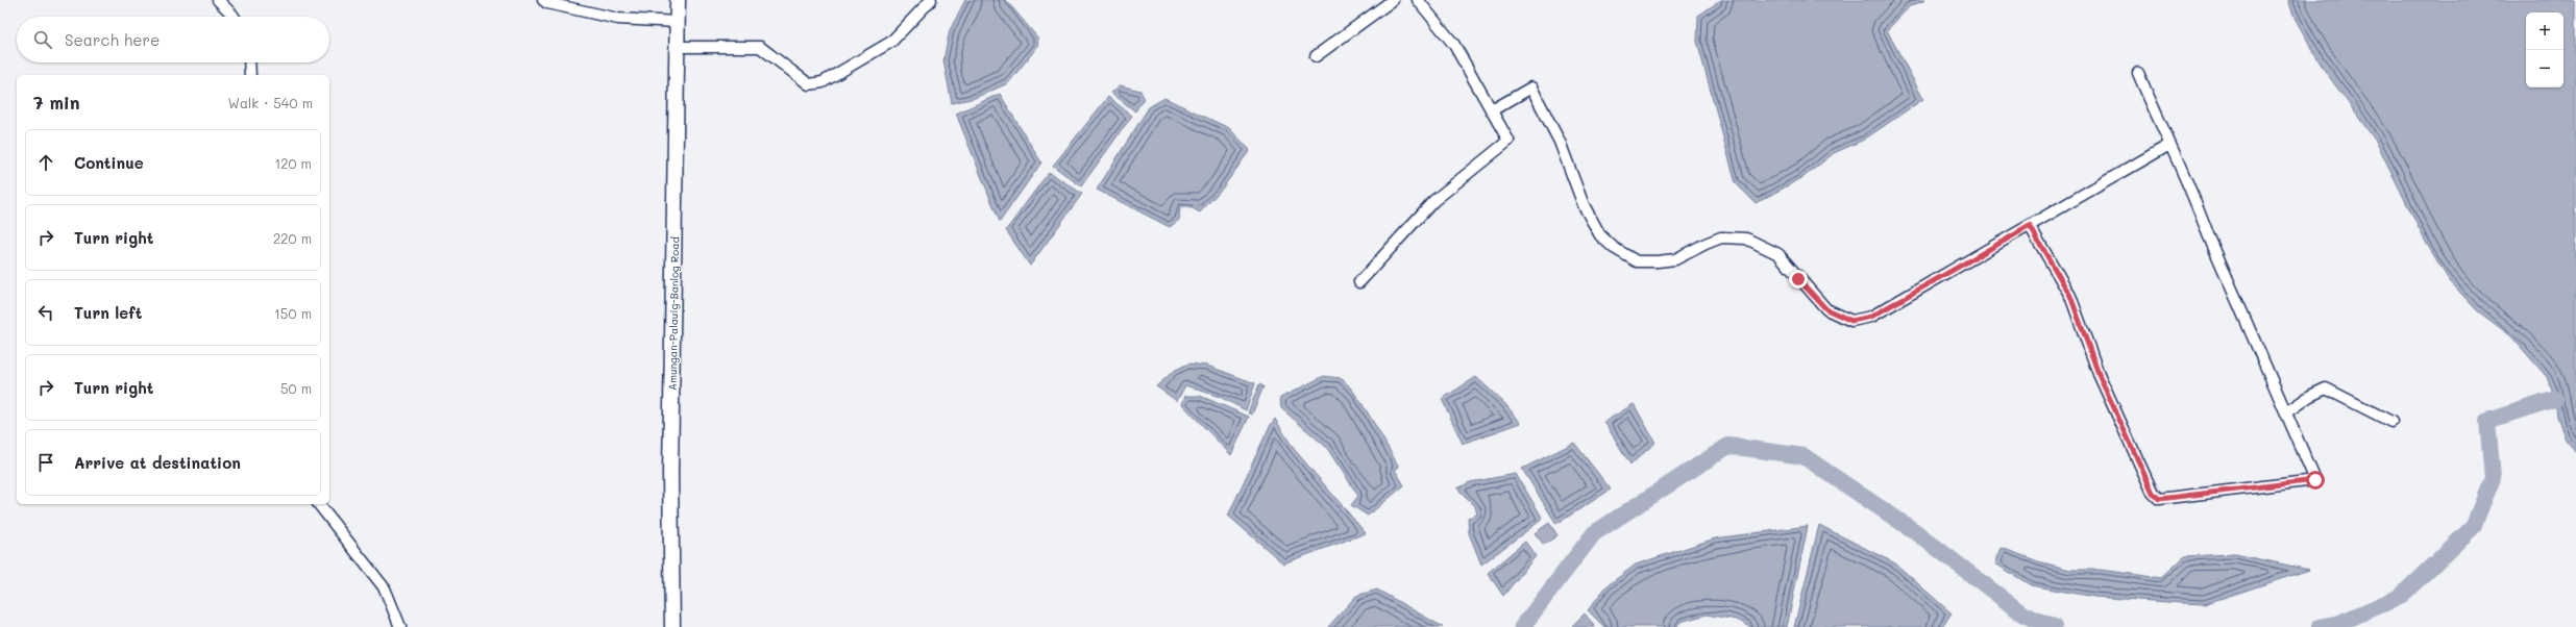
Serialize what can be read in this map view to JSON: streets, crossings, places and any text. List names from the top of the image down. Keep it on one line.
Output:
{"streets":{"main road":["Amungan-Palauig-Banlog Road"]},"page":{"map_buttons":["+","−"],"search":"Search here","heading":["7 min","Walk · 540 m"],"list":[["Continue","120 m"],["Turn right","220 m"],["Turn left","150 m"],["Turn right","50 m"],"Arrive at destination"]}}
